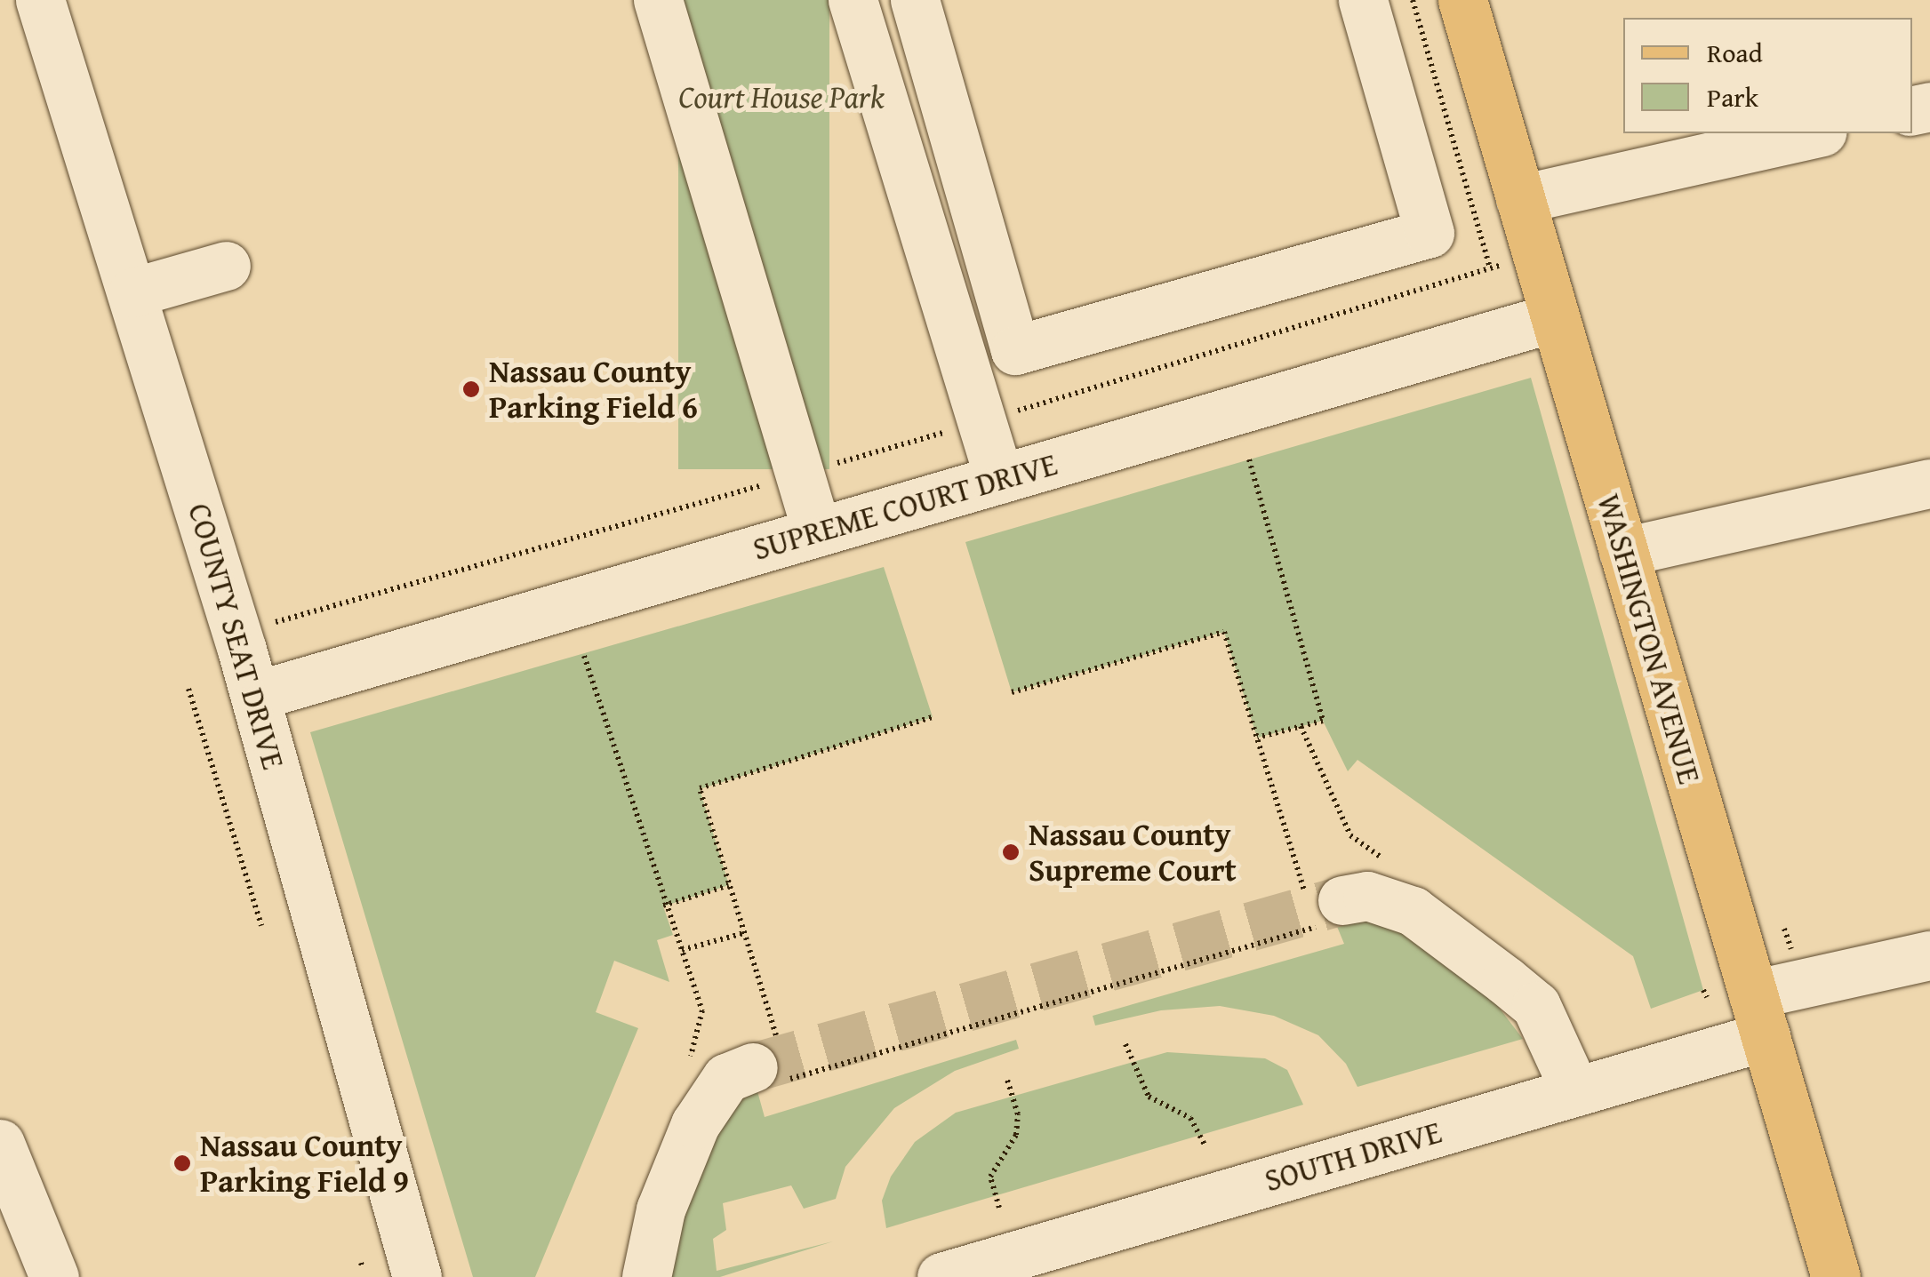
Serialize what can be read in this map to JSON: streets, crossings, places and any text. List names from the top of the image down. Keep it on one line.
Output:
{"streets":{"main road":["WASHINGTON AVENUE"],"street":["SUPREME COURT DRIVE","COUNTY SEAT DRIVE","SOUTH DRIVE"]},"crossings":[["SUPREME COURT DRIVE","COUNTY SEAT DRIVE"],["SUPREME COURT DRIVE","WASHINGTON AVENUE"],["WASHINGTON AVENUE","SOUTH DRIVE"]],"parks":["Court House Park"],"places":["Nassau County Parking Field 6","Nassau County Supreme Court","Nassau County Parking Field 9"],"legend":["Road","Park"]}
